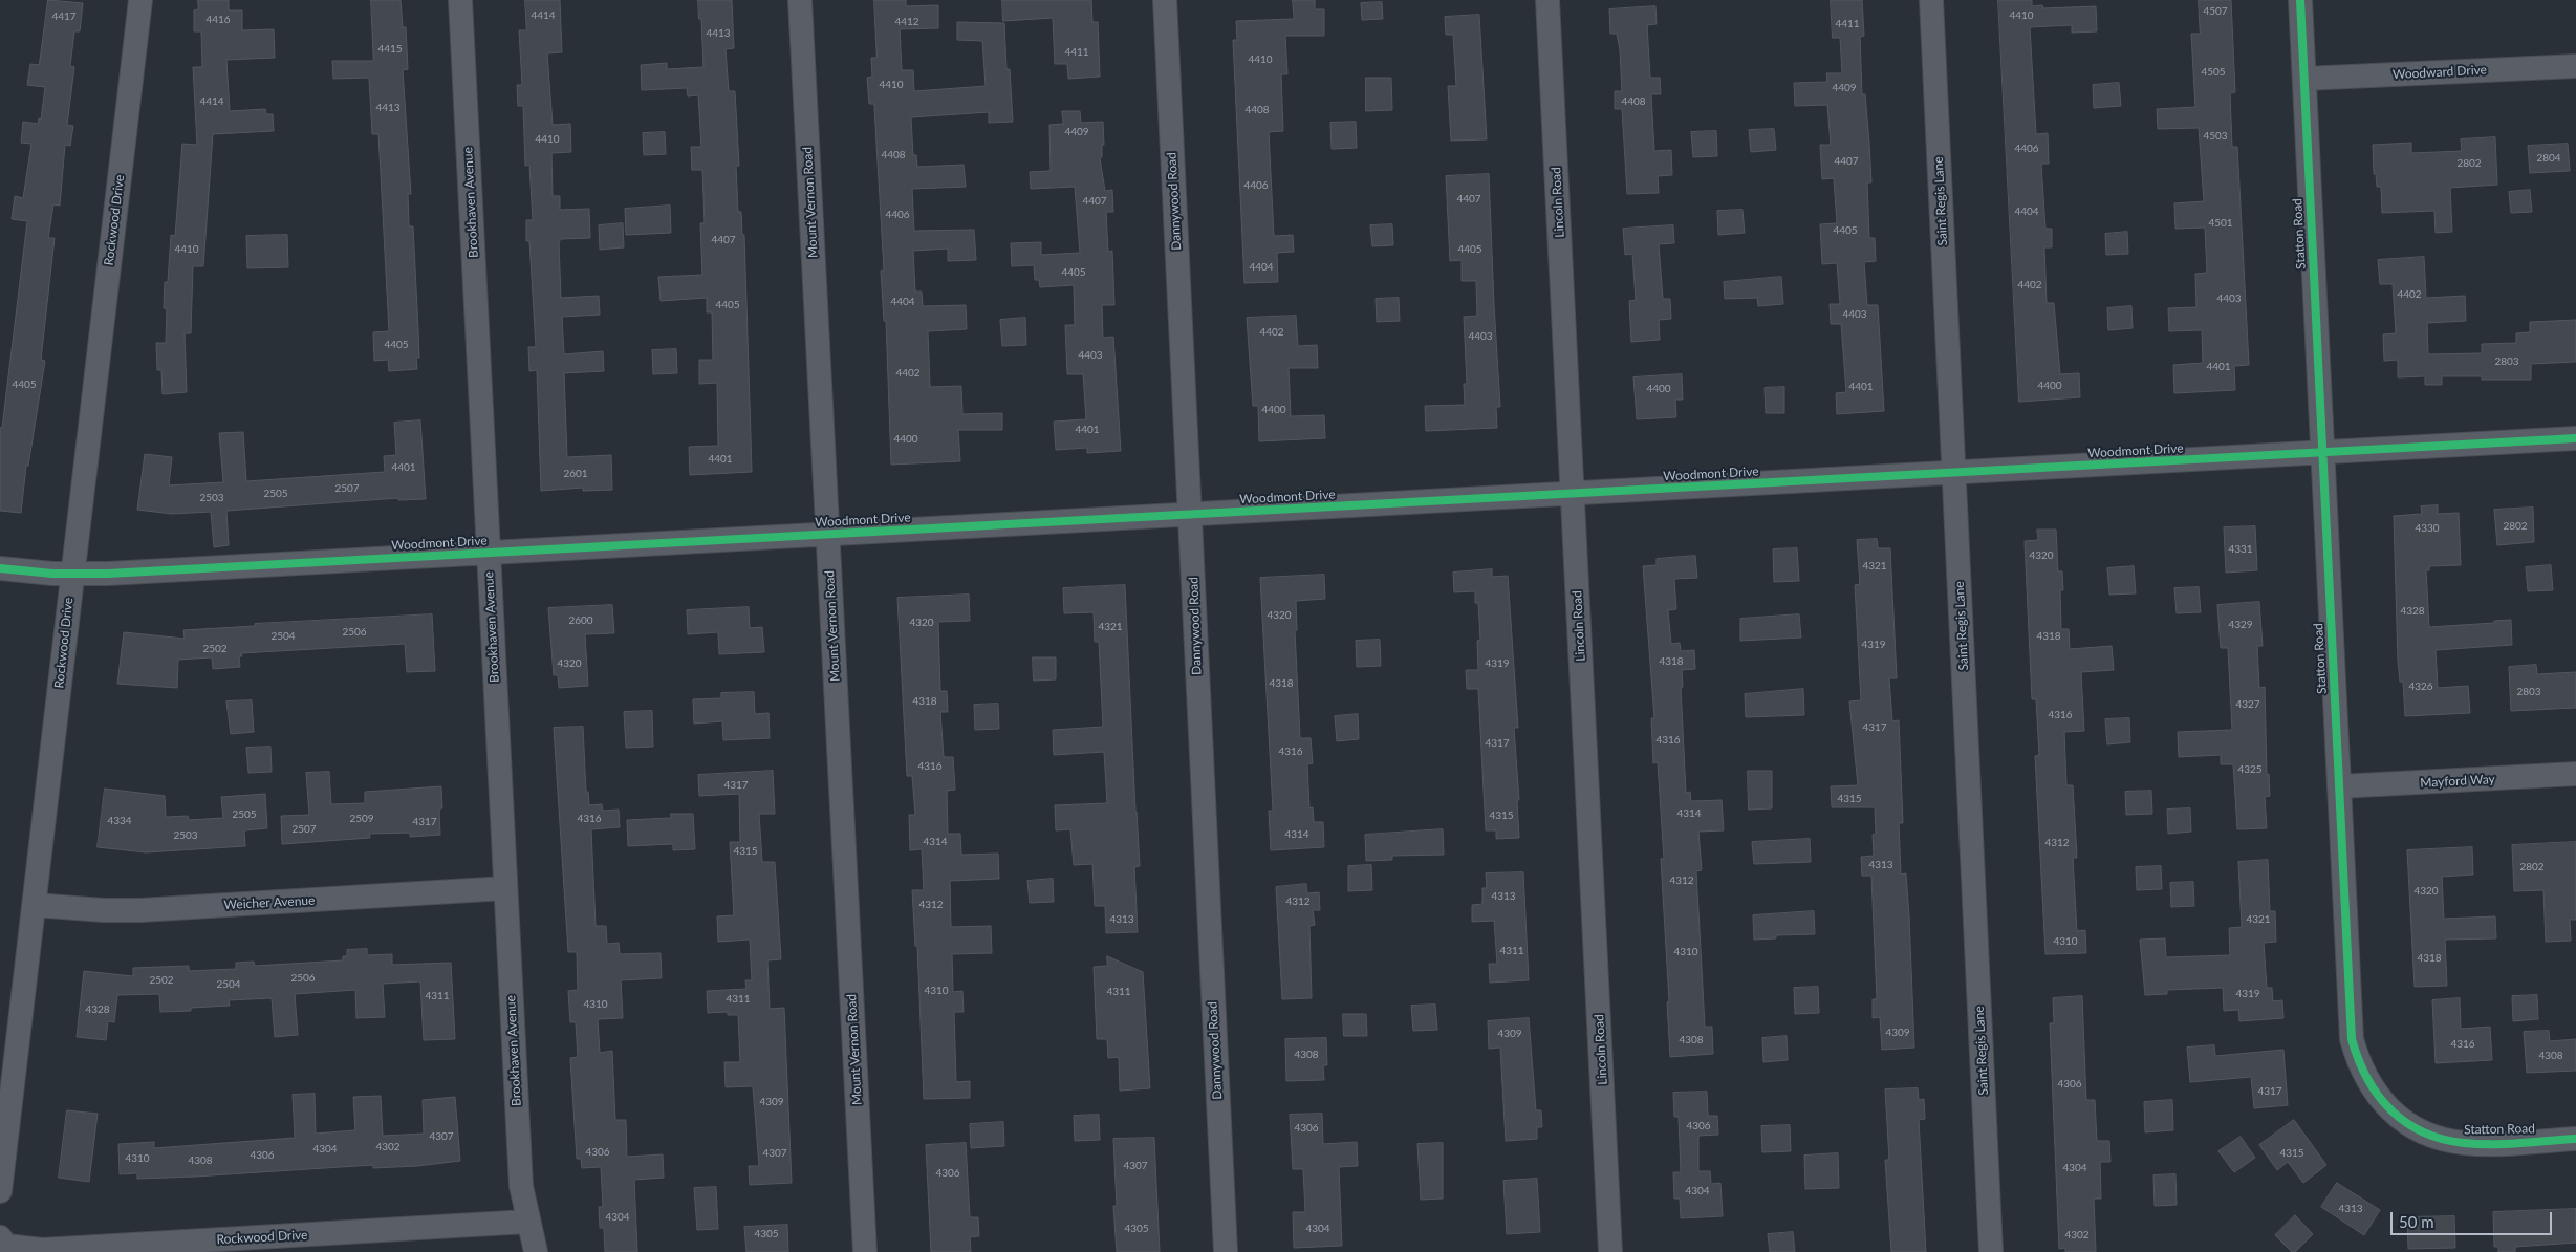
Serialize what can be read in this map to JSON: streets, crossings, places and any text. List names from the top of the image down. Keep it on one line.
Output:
{"streets":{"street":["Woodward Drive","Dannywood Road","Saint Regis Lane","Brookhaven Avenue","Mount Vernon Road","Lincoln Road","Rockwood Drive","Statton Road","Woodmont Drive","Mayford Way","Weicher Avenue"]},"crossings":[["Woodward Drive","Statton Road"],["Dannywood Road","Woodmont Drive"],["Saint Regis Lane","Woodmont Drive"],["Brookhaven Avenue","Rockwood Drive"],["Brookhaven Avenue","Woodmont Drive"],["Brookhaven Avenue","Weicher Avenue"],["Mount Vernon Road","Woodmont Drive"],["Lincoln Road","Woodmont Drive"],["Rockwood Drive","Woodmont Drive"],["Rockwood Drive","Weicher Avenue"],["Statton Road","Woodmont Drive"],["Statton Road","Mayford Way"]],"house_numbers":["4507","4414","4410","4417","4416","4412","4411","4413","4415","4411","4410","4505","4410","4409","4414","4408","4413","4408","4409","4503","4410","4406","4408","2804","4407","2802","4406","4407","4407","4404","4406","4501","4405","4407","4410","4405","4404","4405","4402","4402","4403","4404","4405","4403","4402","4403","4405","4403","2803","4401","4402","4405","4400","4401","4400","4400","4401","4400","4401","4401","2601","2507","2505","2503","2802","4330","4331","4320","4321","4328","4320","2600","4320","4329","4321","2506","2504","4318","4319","2502","4318","4320","4319","4318","4326","2803","4318","4327","4316","4317","4316","4317","4316","4316","4325","4317","4315","4314","2505","4315","2509","4316","4334","4317","2507","4314","2503","4314","4312","4315","4313","2802","4312","4320","4313","4312","4312","4313","4321","4310","4311","4310","4318","2506","2502","2504","4310","4311","4319","4311","4311","4310","4328","4309","4309","4308","4316","4308","4308","4306","4317","4309","4306","4306","4307","4302","4304","4306","4307","4315","4306","4310","4308","4307","4304","4306","4304","4313","4304","4305","4304","4305","4302"],"scale_bar":"50 m"}
